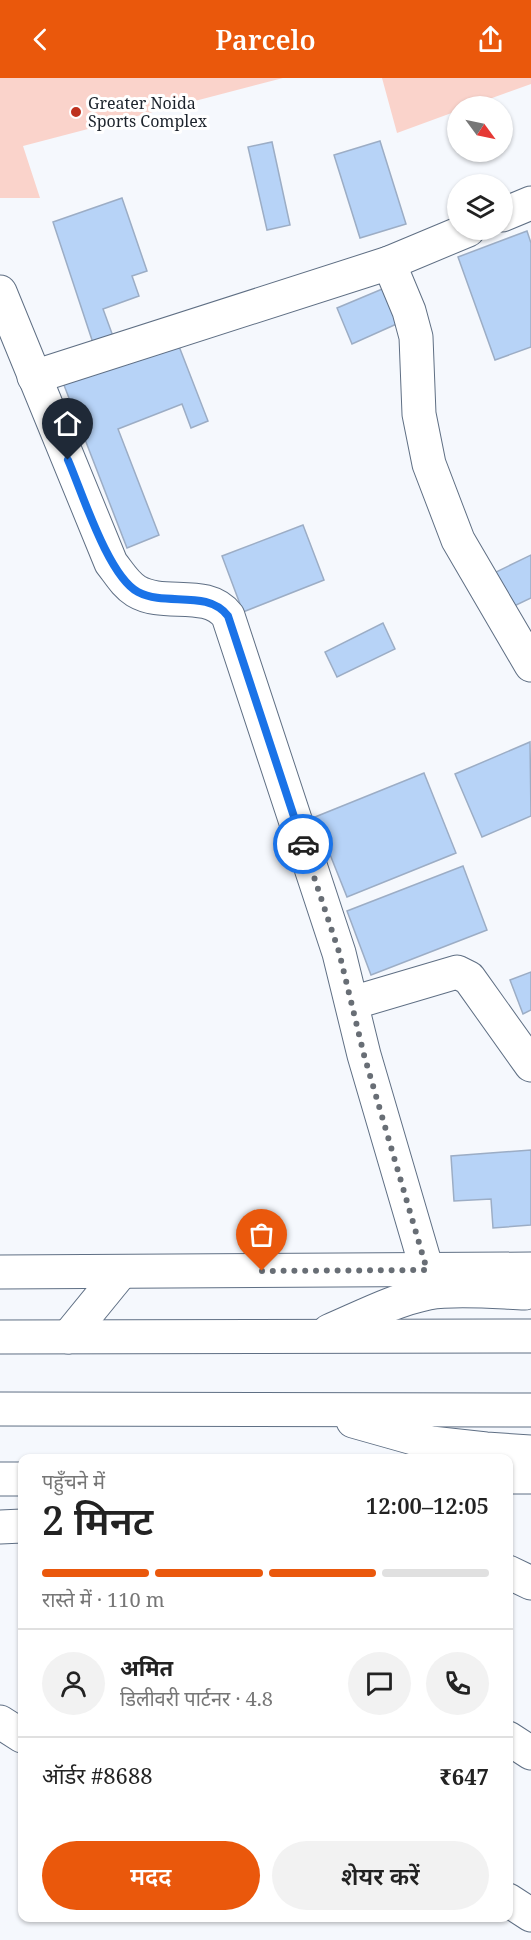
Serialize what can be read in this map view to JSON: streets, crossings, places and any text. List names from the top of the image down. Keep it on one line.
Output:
{"places":["Greater Noida Sports Complex"],"north":"bottom right","page":{"header":"Parcelo","heading":["2 मिनट","पहुँचने में","12:00–12:05"],"panel":["अमित","डिलीवरी पार्टनर · 4.8","ऑर्डर #8688","₹647"],"bar":"रास्ते में · 110 m","buttons":["मदद","शेयर करें"]}}
